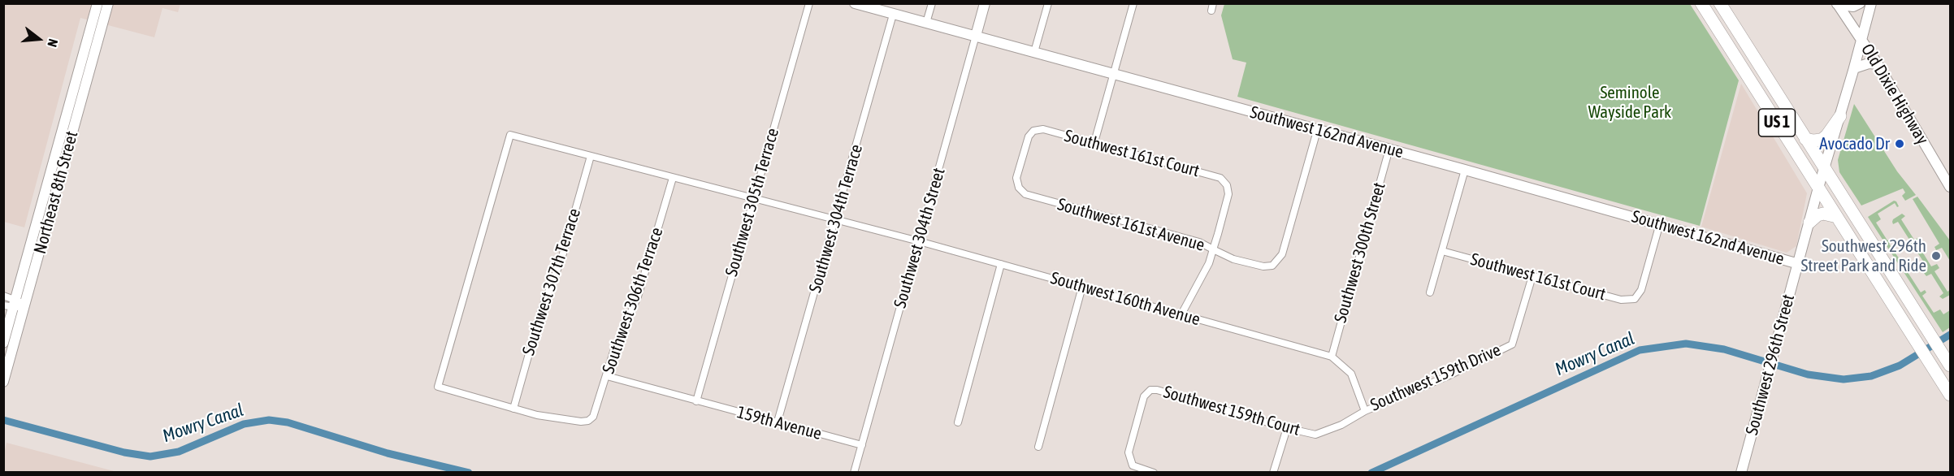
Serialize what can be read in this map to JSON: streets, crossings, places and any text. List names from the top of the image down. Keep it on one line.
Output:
{"streets":{"highway":["US 1"],"street":["Old Dixie Highway","Southwest 162nd Avenue","Southwest 161st Court","Northeast 8th Street","Southwest 305th Terrace","Southwest 304th Terrace","Southwest 161st Avenue","Southwest 304th Street","Southwest 300th Street","Southwest 307th Terrace","Southwest 160th Avenue","Southwest 306th Terrace","Southwest 296th Street","Southwest 159th Drive","Southwest 159th Court","159th Avenue"]},"crossings":[["Old Dixie Highway","Southwest 296th Street"],["US 1","Southwest 296th Street"],["Southwest 162nd Avenue","Southwest 161st Court"],["Southwest 162nd Avenue","Southwest 304th Terrace"],["Southwest 162nd Avenue","Southwest 161st Avenue"],["Southwest 162nd Avenue","Southwest 304th Street"],["Southwest 162nd Avenue","Southwest 300th Street"],["Southwest 162nd Avenue","Southwest 296th Street"],["Southwest 161st Court","Southwest 161st Avenue"],["Southwest 161st Court","Southwest 159th Drive"],["Southwest 305th Terrace","Southwest 160th Avenue"],["Southwest 305th Terrace","159th Avenue"],["Southwest 304th Terrace","Southwest 160th Avenue"],["Southwest 304th Terrace","159th Avenue"],["Southwest 304th Street","Southwest 160th Avenue"],["Southwest 304th Street","159th Avenue"],["Southwest 300th Street","Southwest 160th Avenue"],["Southwest 300th Street","Southwest 159th Drive"],["Southwest 307th Terrace","Southwest 306th Terrace"],["Southwest 160th Avenue","Southwest 159th Drive"],["Southwest 306th Terrace","159th Avenue"],["Southwest 159th Drive","Southwest 159th Court"]],"water":["Mowry Canal"],"parks":["Seminole Wayside Park"],"places":["Avocado Dr","Southwest 296th Street Park and Ride"],"north":"right"}
